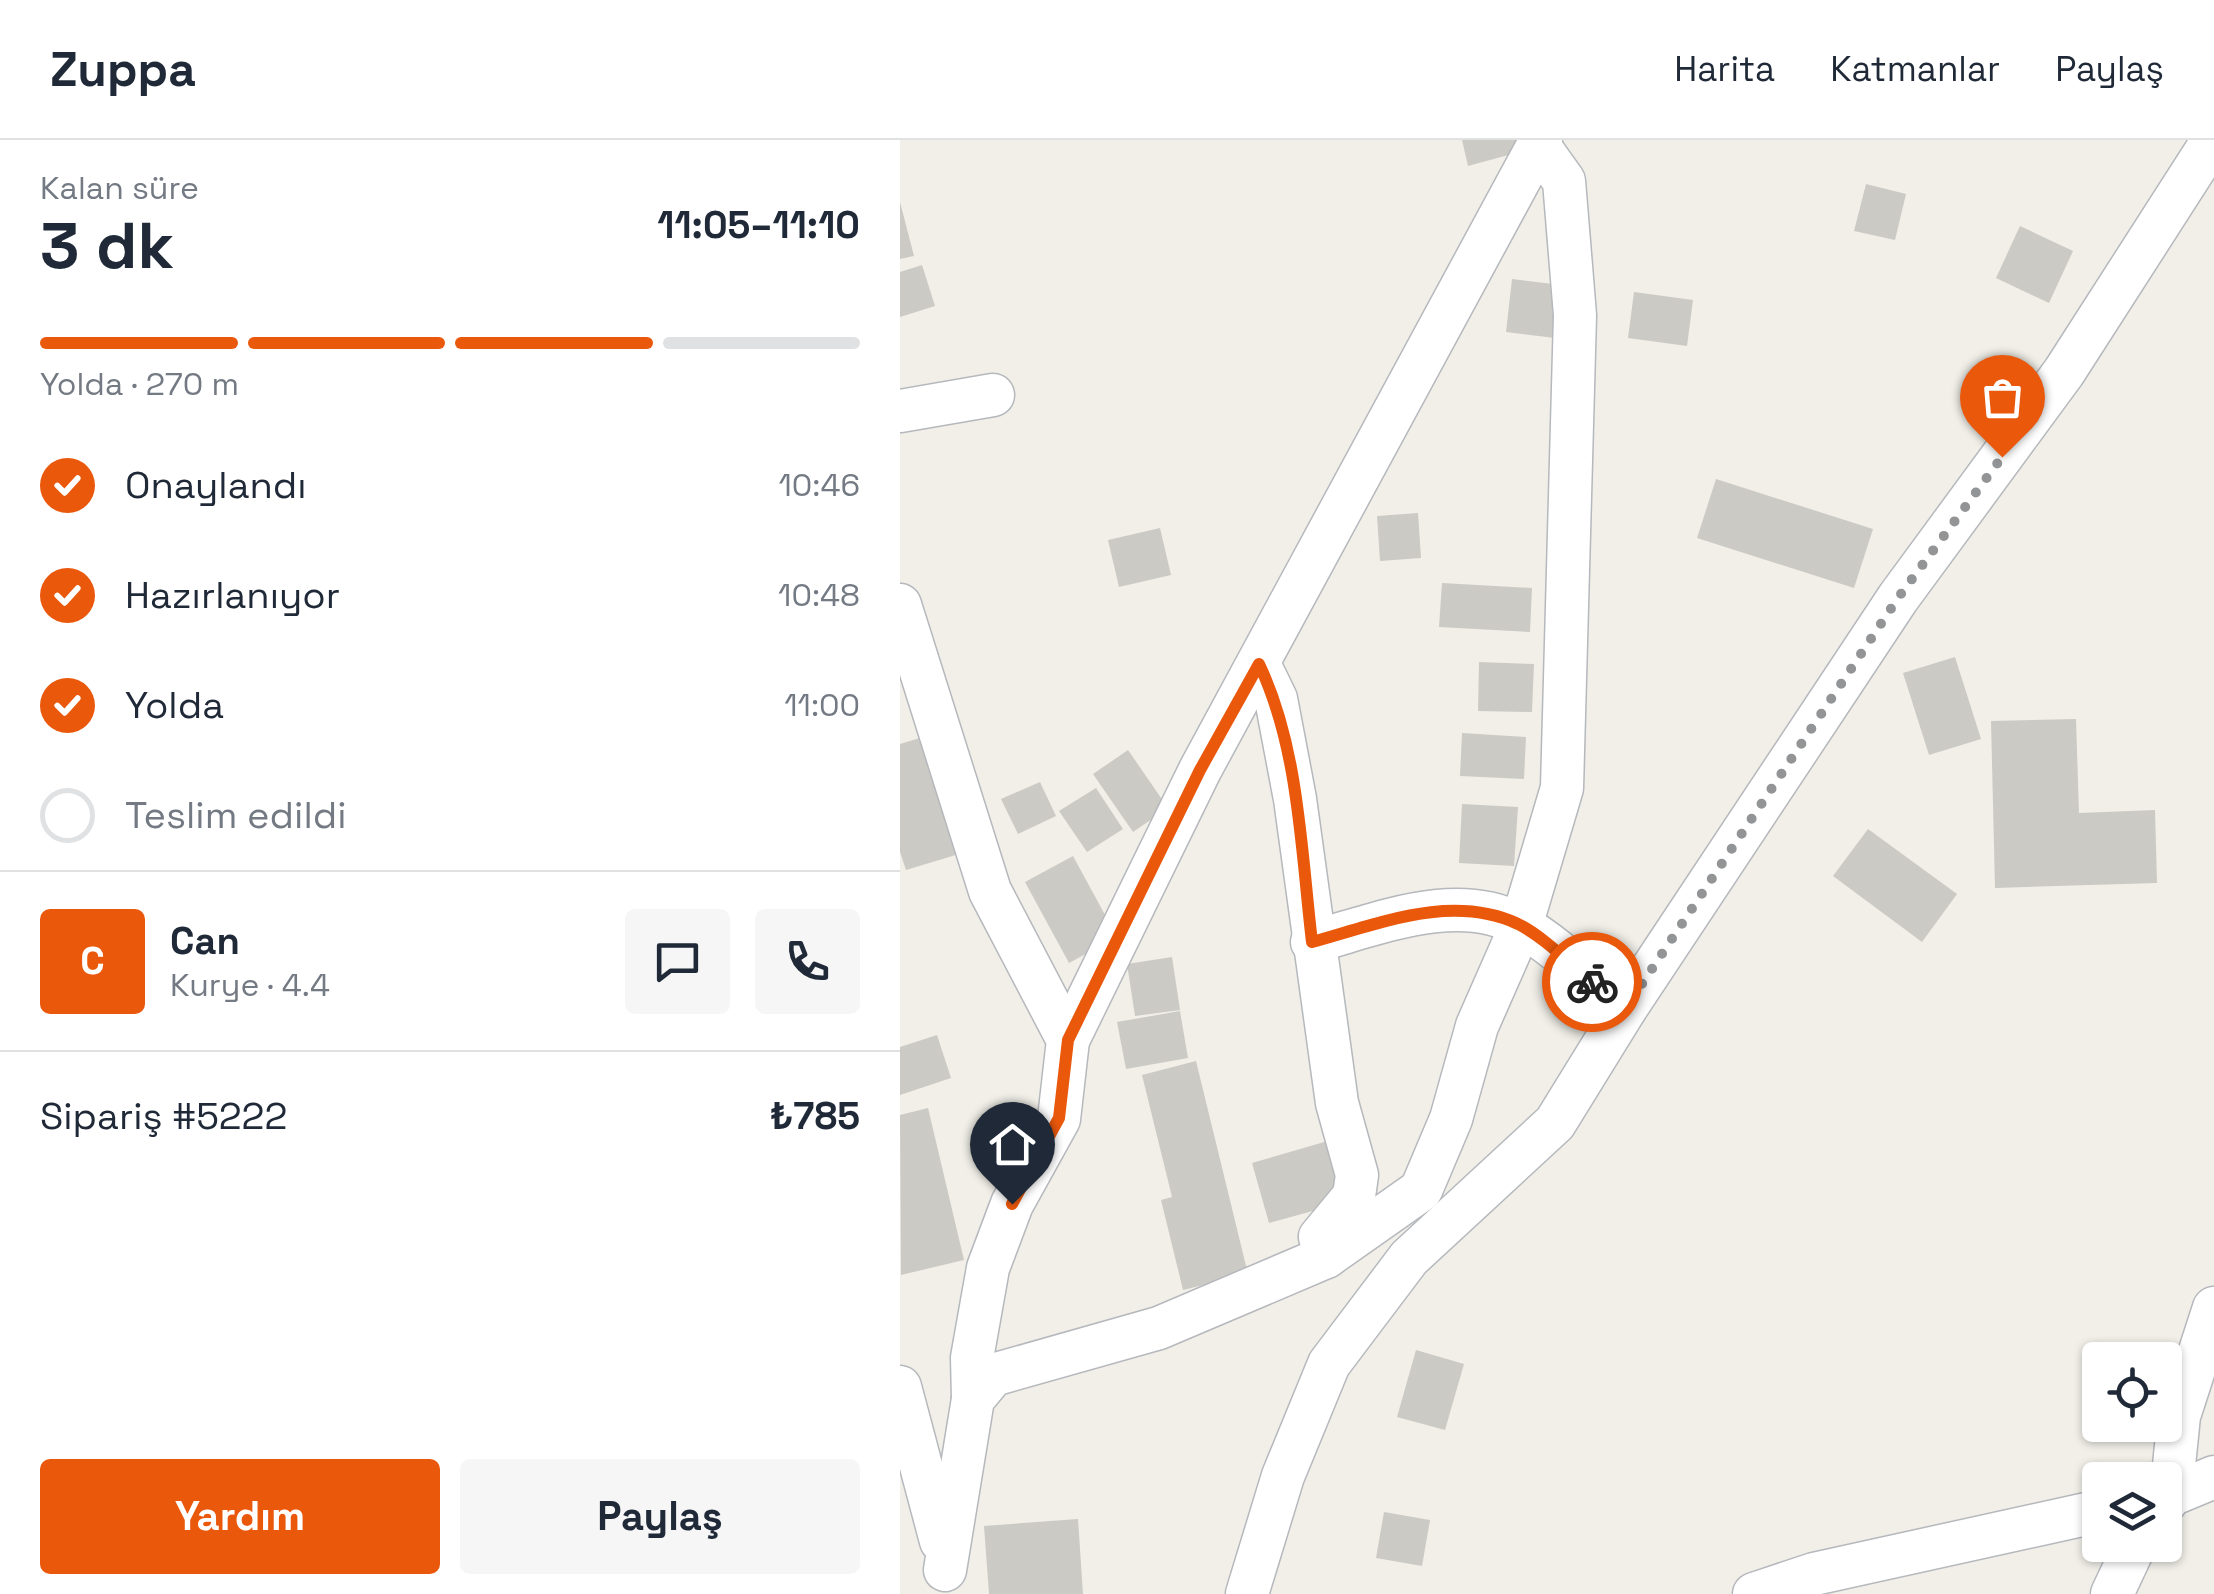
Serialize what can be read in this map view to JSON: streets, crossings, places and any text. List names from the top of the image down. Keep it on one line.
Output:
{"page":{"header":"Zuppa","nav":["Harita","Katmanlar","Paylaş"],"heading":["3 dk","Kalan süre","11:05–11:10"],"panel":["Can","Kurye · 4.4","Sipariş #5222","₺785"],"bar":"Yolda · 270 m","list":[["Onaylandı","10:46"],["Hazırlanıyor","10:48"],["Yolda","11:00"],"Teslim edildi"],"round":"C","buttons":["Yardım","Paylaş"]}}
